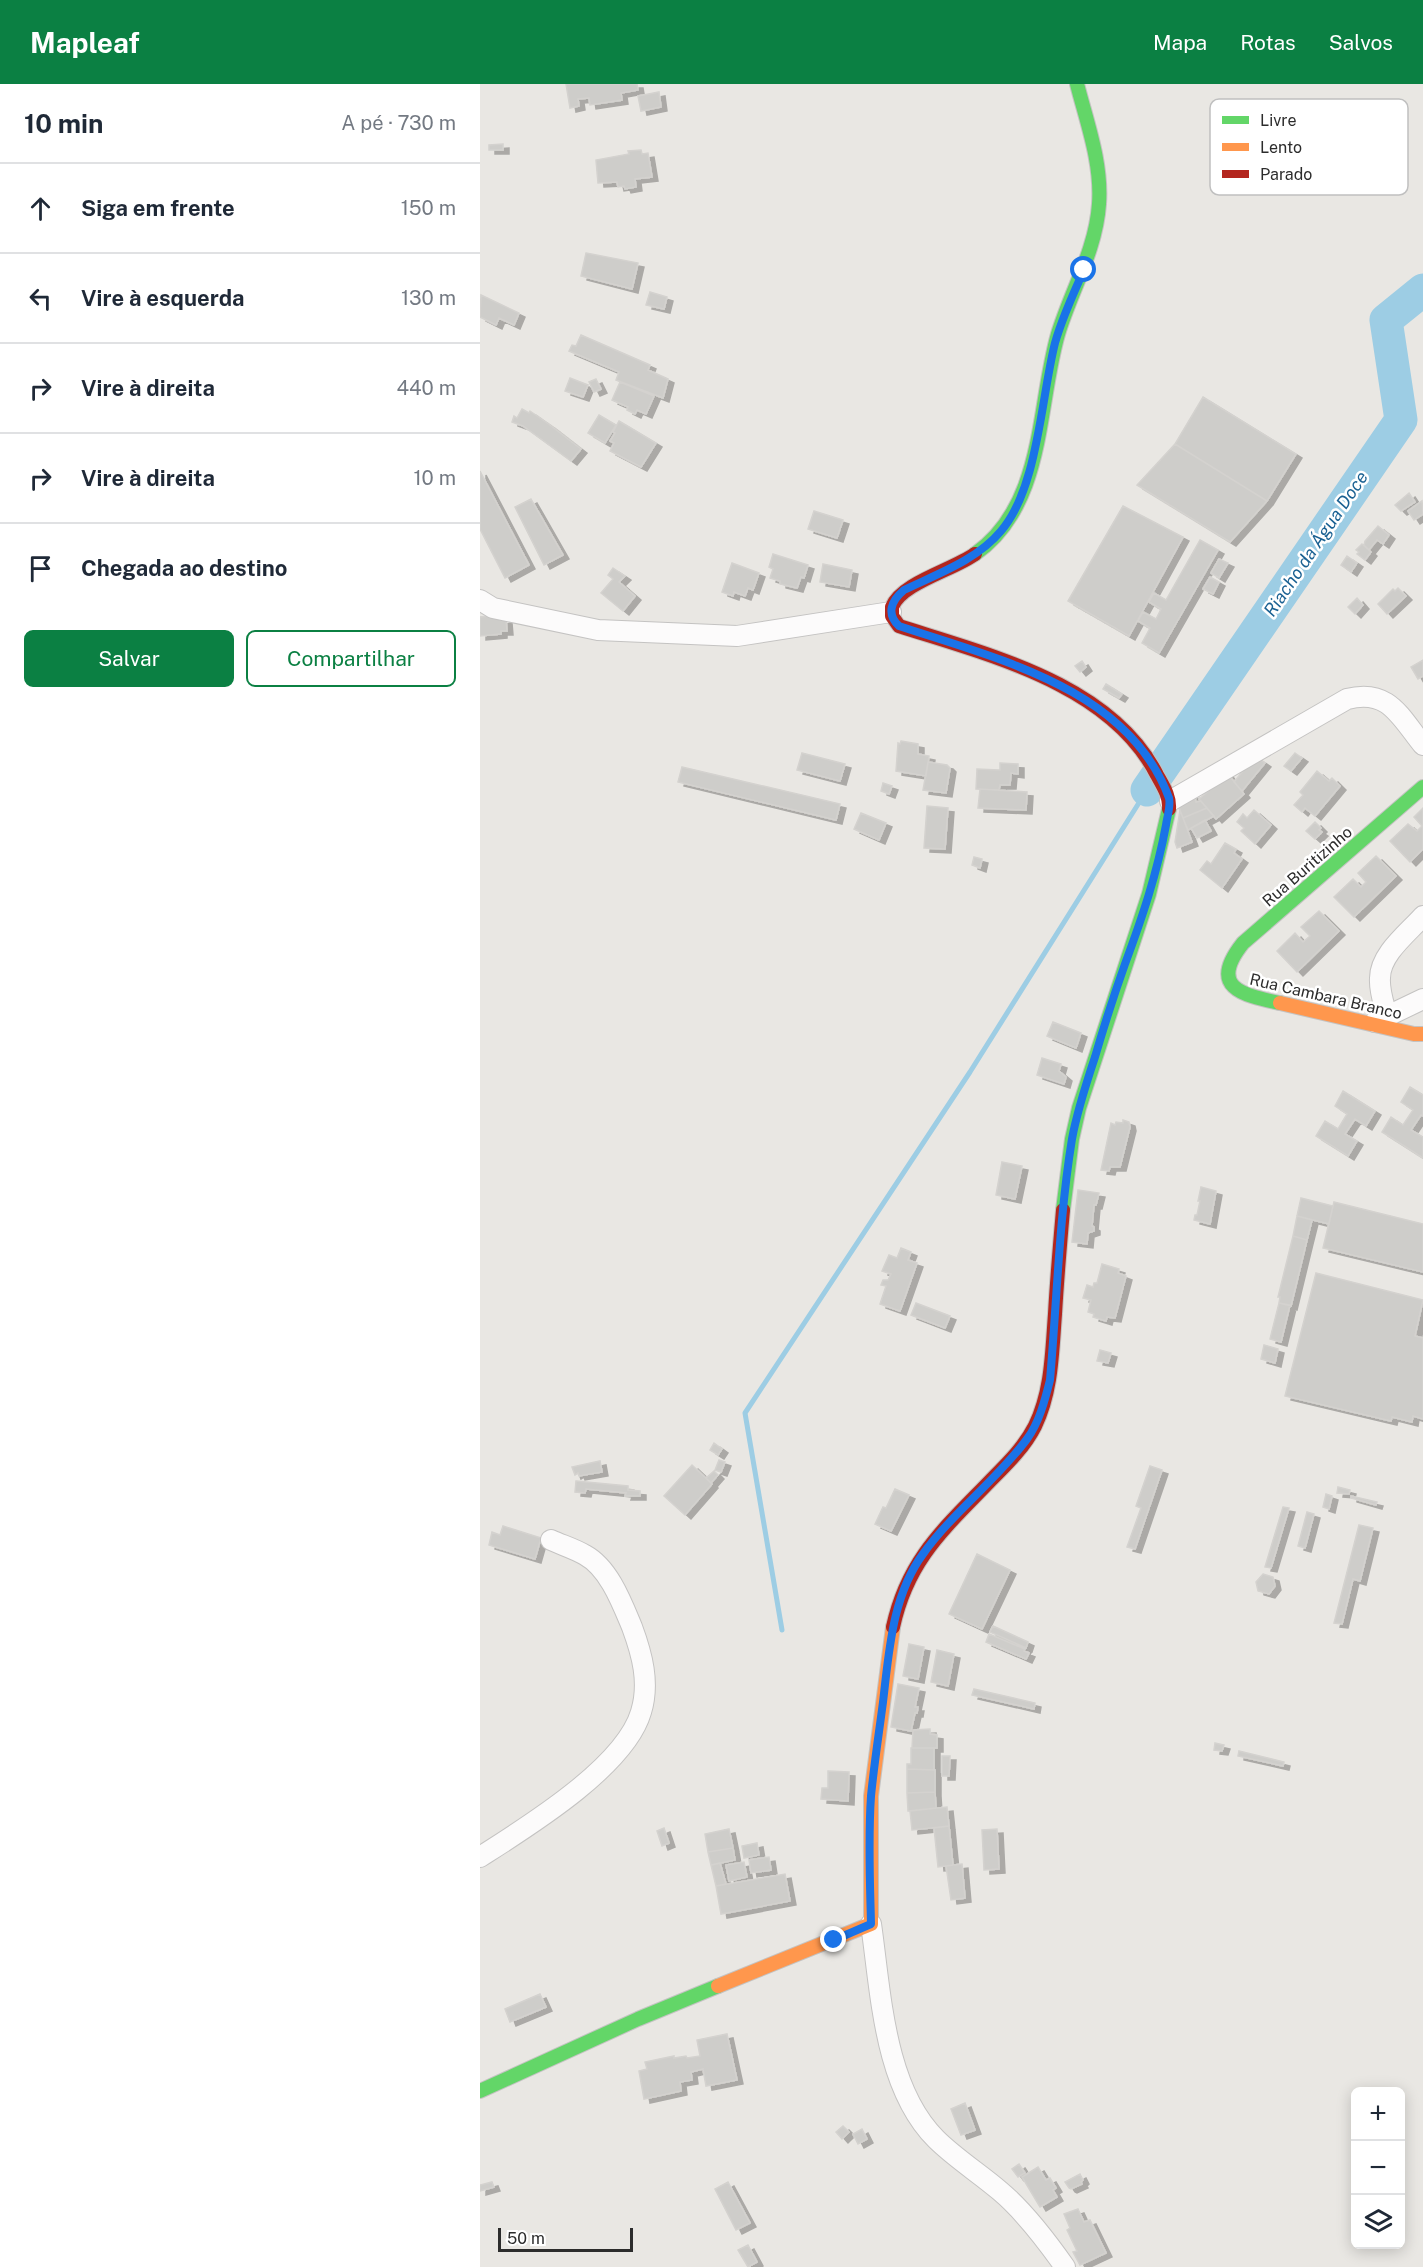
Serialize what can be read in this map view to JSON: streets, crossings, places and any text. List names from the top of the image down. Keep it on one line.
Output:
{"streets":{"street":["Rua Buritizinho","Rua Cambara Branco"]},"crossings":[["Rua Buritizinho","Rua Cambara Branco"]],"water":["Riacho da Água Doce"],"legend":["Livre","Lento","Parado"],"scale_bar":"50 m","page":{"header":"Mapleaf","nav":["Mapa","Rotas","Salvos"],"heading":["10 min","A pé · 730 m"],"list":[["Siga em frente","150 m"],["Vire à esquerda","130 m"],["Vire à direita","440 m"],["Vire à direita","10 m"],"Chegada ao destino"],"buttons":["Salvar","Compartilhar"],"map_buttons":["+","−"],"scale":"50 m"}}
